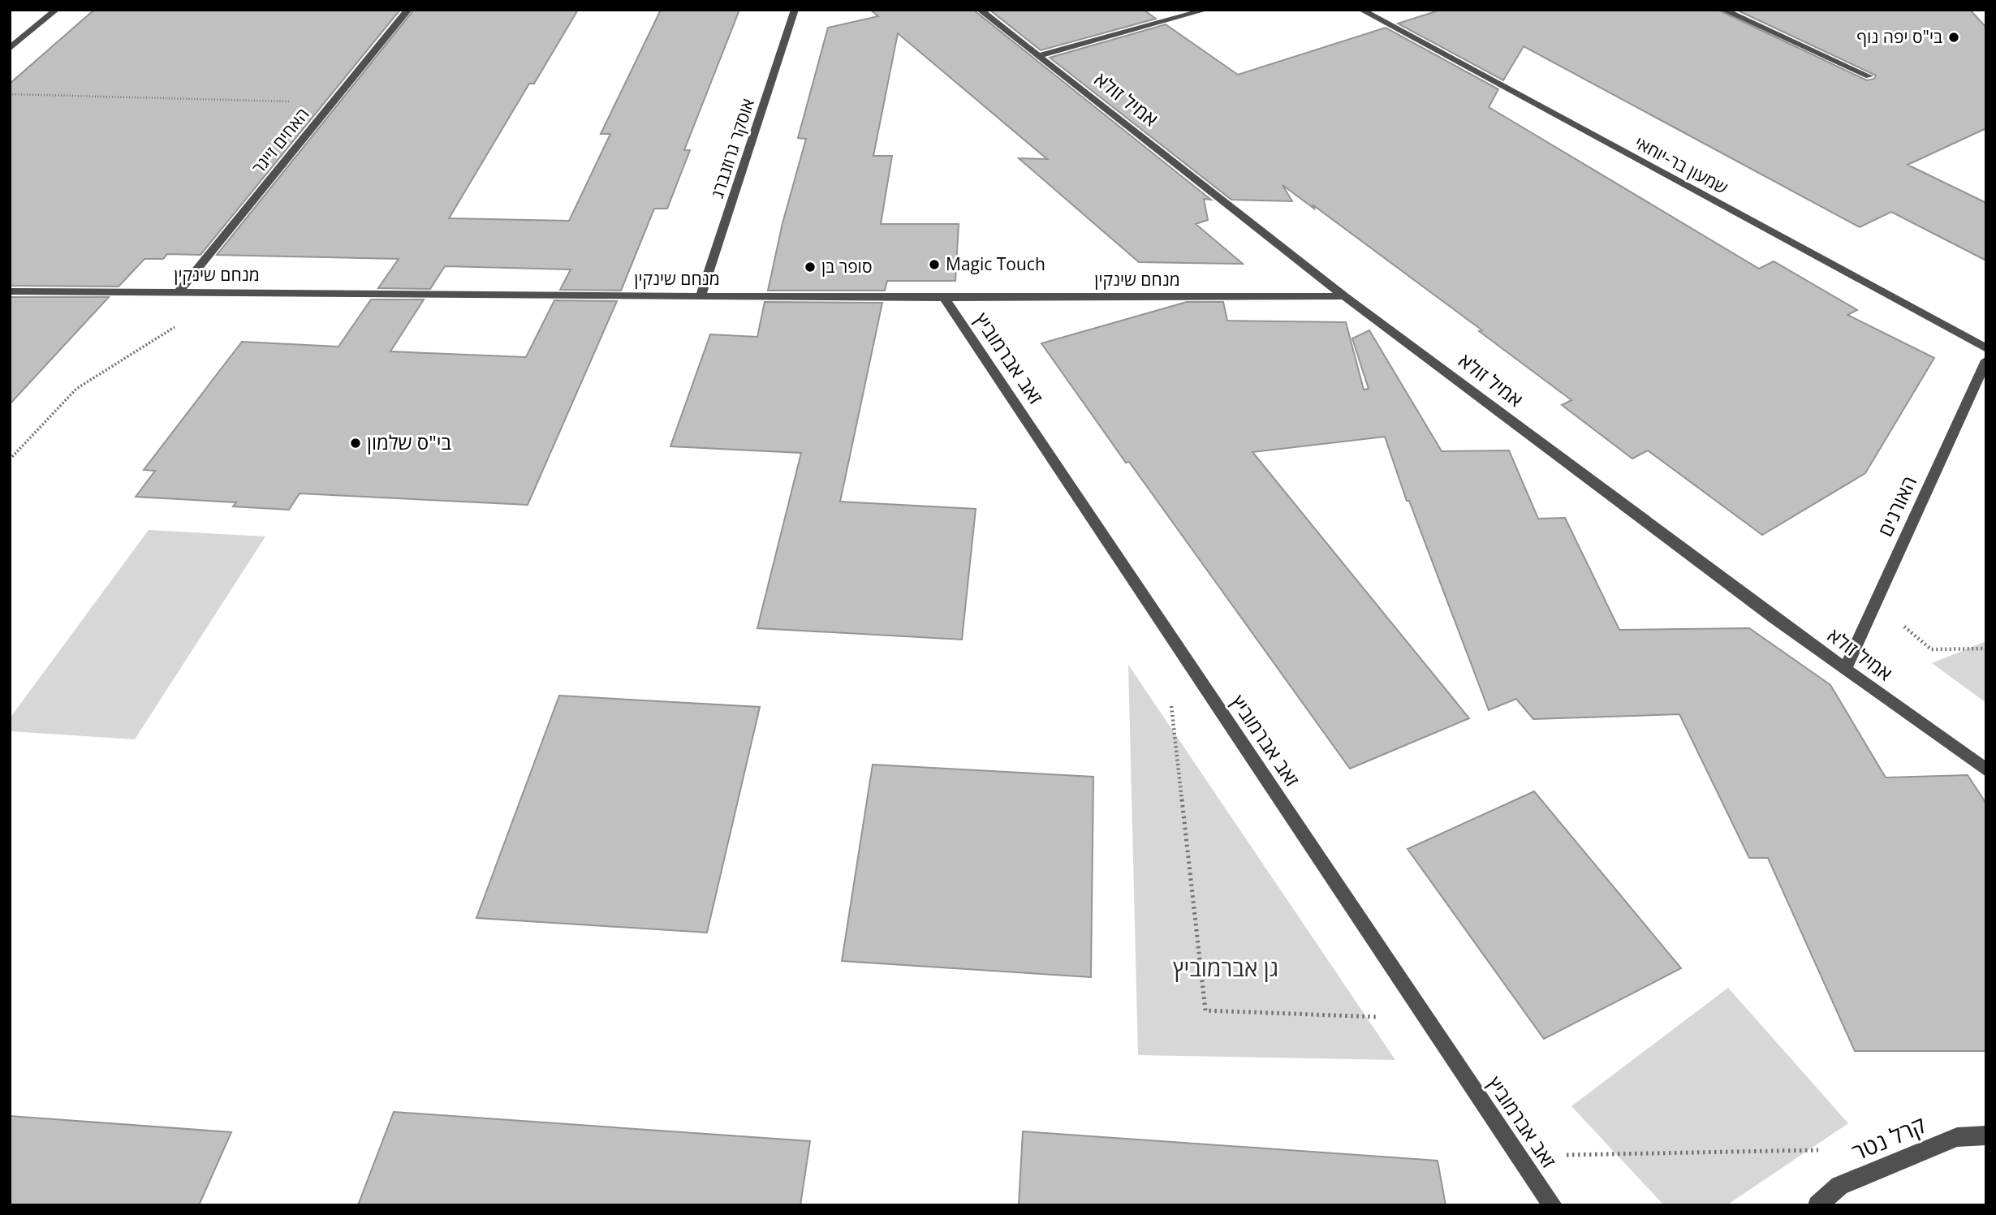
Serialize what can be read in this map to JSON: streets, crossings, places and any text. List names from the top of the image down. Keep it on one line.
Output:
{"streets":{"street":["אמיל זולא","האחים זייגר","אוסקר גרוזנברג","שמעון בר-יוחאי","מנחם שינקין","זאב אברמוביץ","האורנים","קרל נטר"]},"crossings":[["אמיל זולא","מנחם שינקין"],["אמיל זולא","האורנים"],["האחים זייגר","מנחם שינקין"],["אוסקר גרוזנברג","מנחם שינקין"],["מנחם שינקין","זאב אברמוביץ"]],"parks":["גן אברמוביץ"],"places":["בי\"ס יפה נוף","Magic Touch","סופר בן","בי\"ס שלמון"]}
